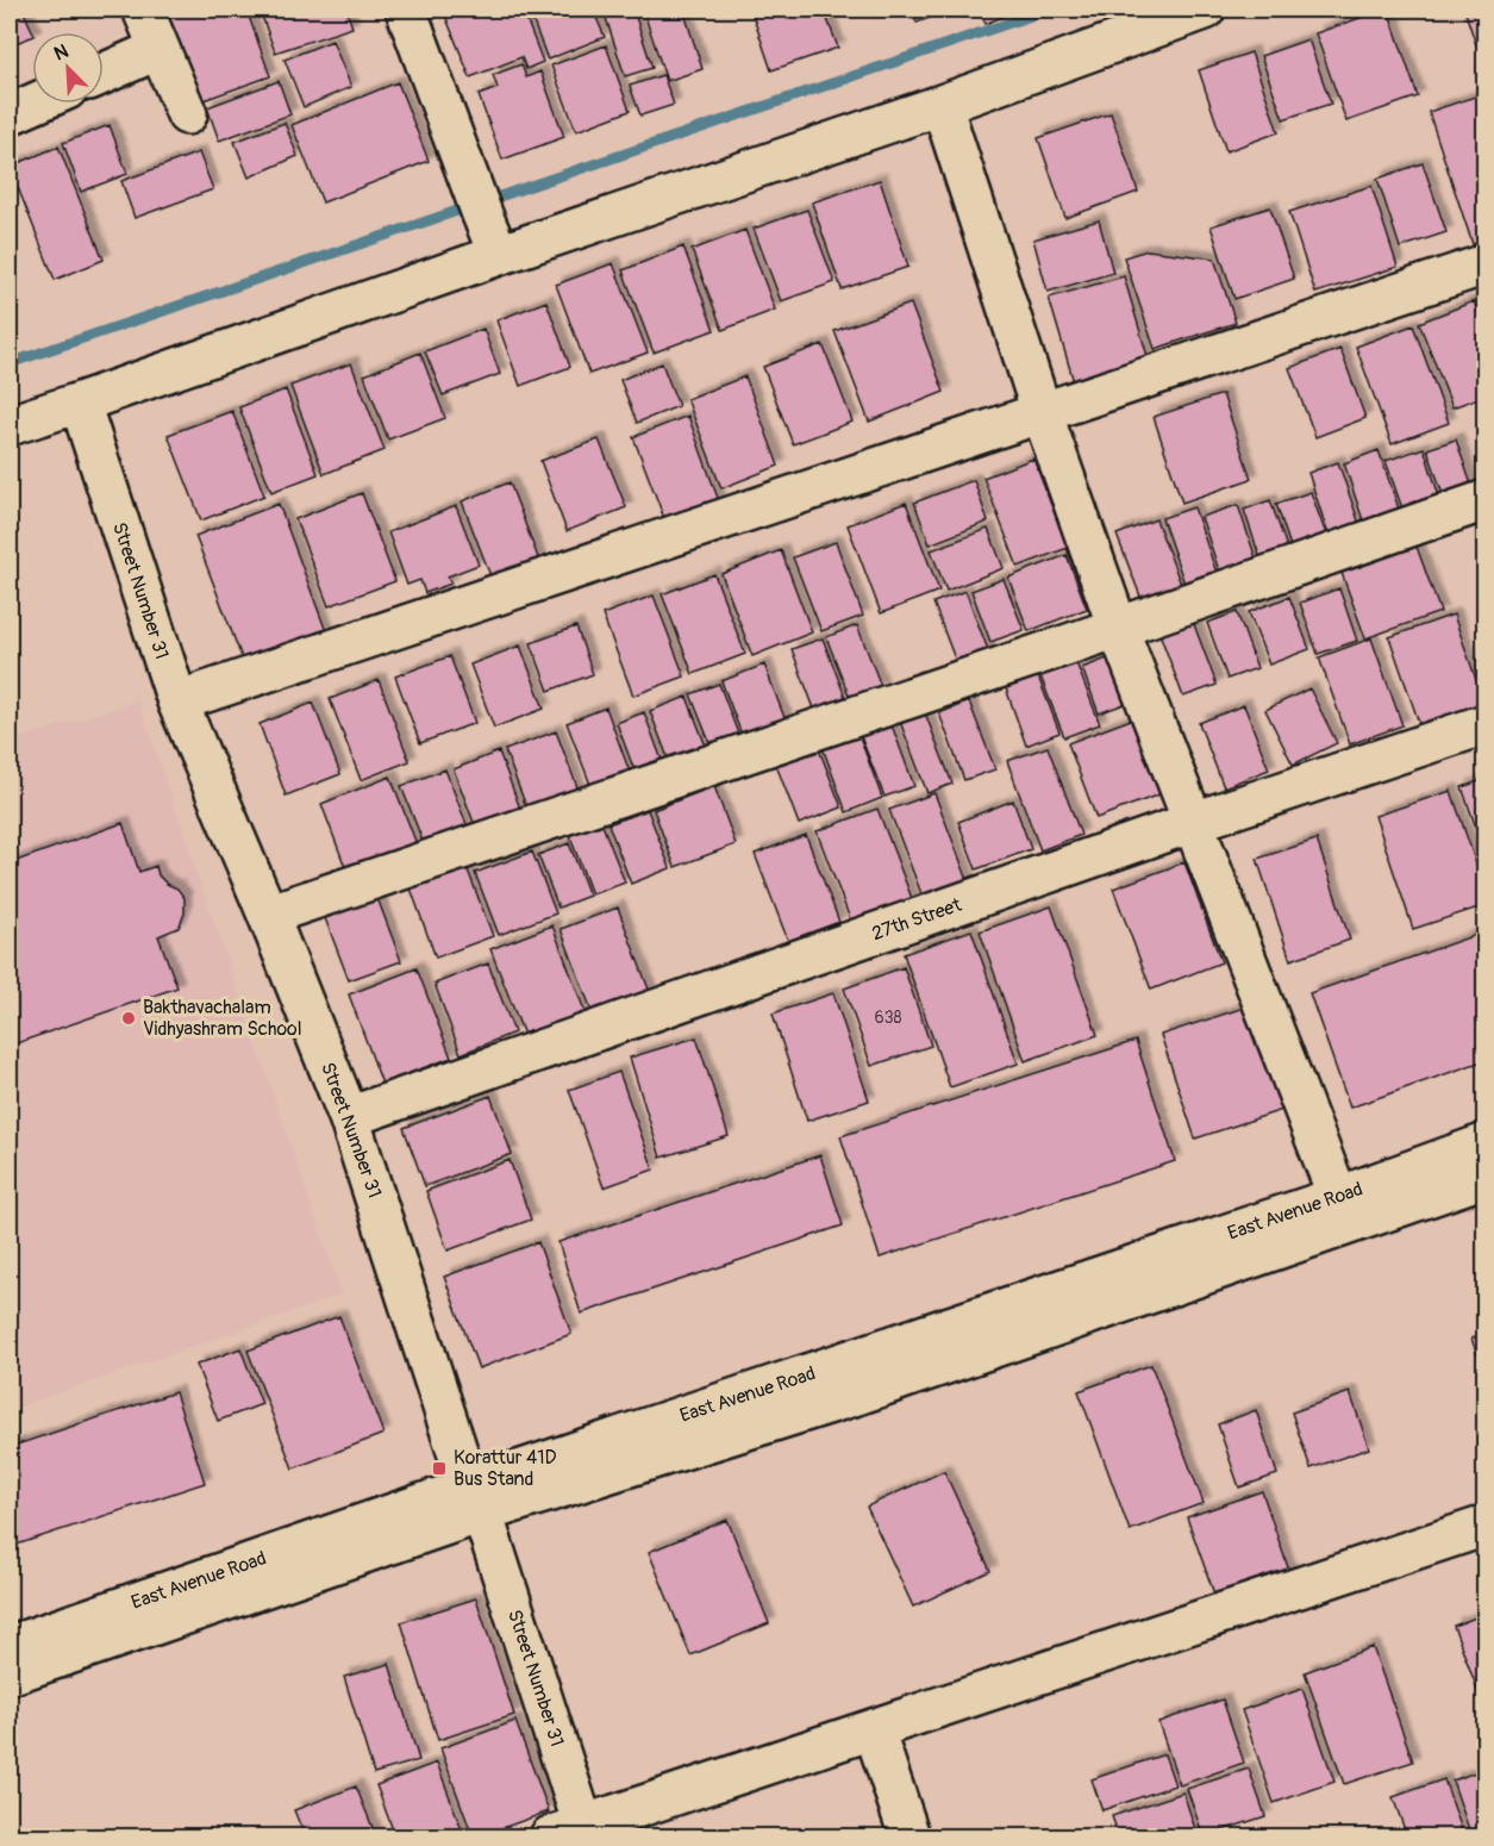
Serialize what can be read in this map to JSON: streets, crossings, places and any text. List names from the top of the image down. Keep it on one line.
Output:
{"streets":{"street":["Street Number 31","27th Street","East Avenue Road"]},"crossings":[["Street Number 31","27th Street"],["Street Number 31","East Avenue Road"]],"places":{"other":["Bakthavachalam Vidhyashram School"],"transit":["Korattur 41D Bus Stand"]},"house_numbers":["638"],"north":"top left"}
